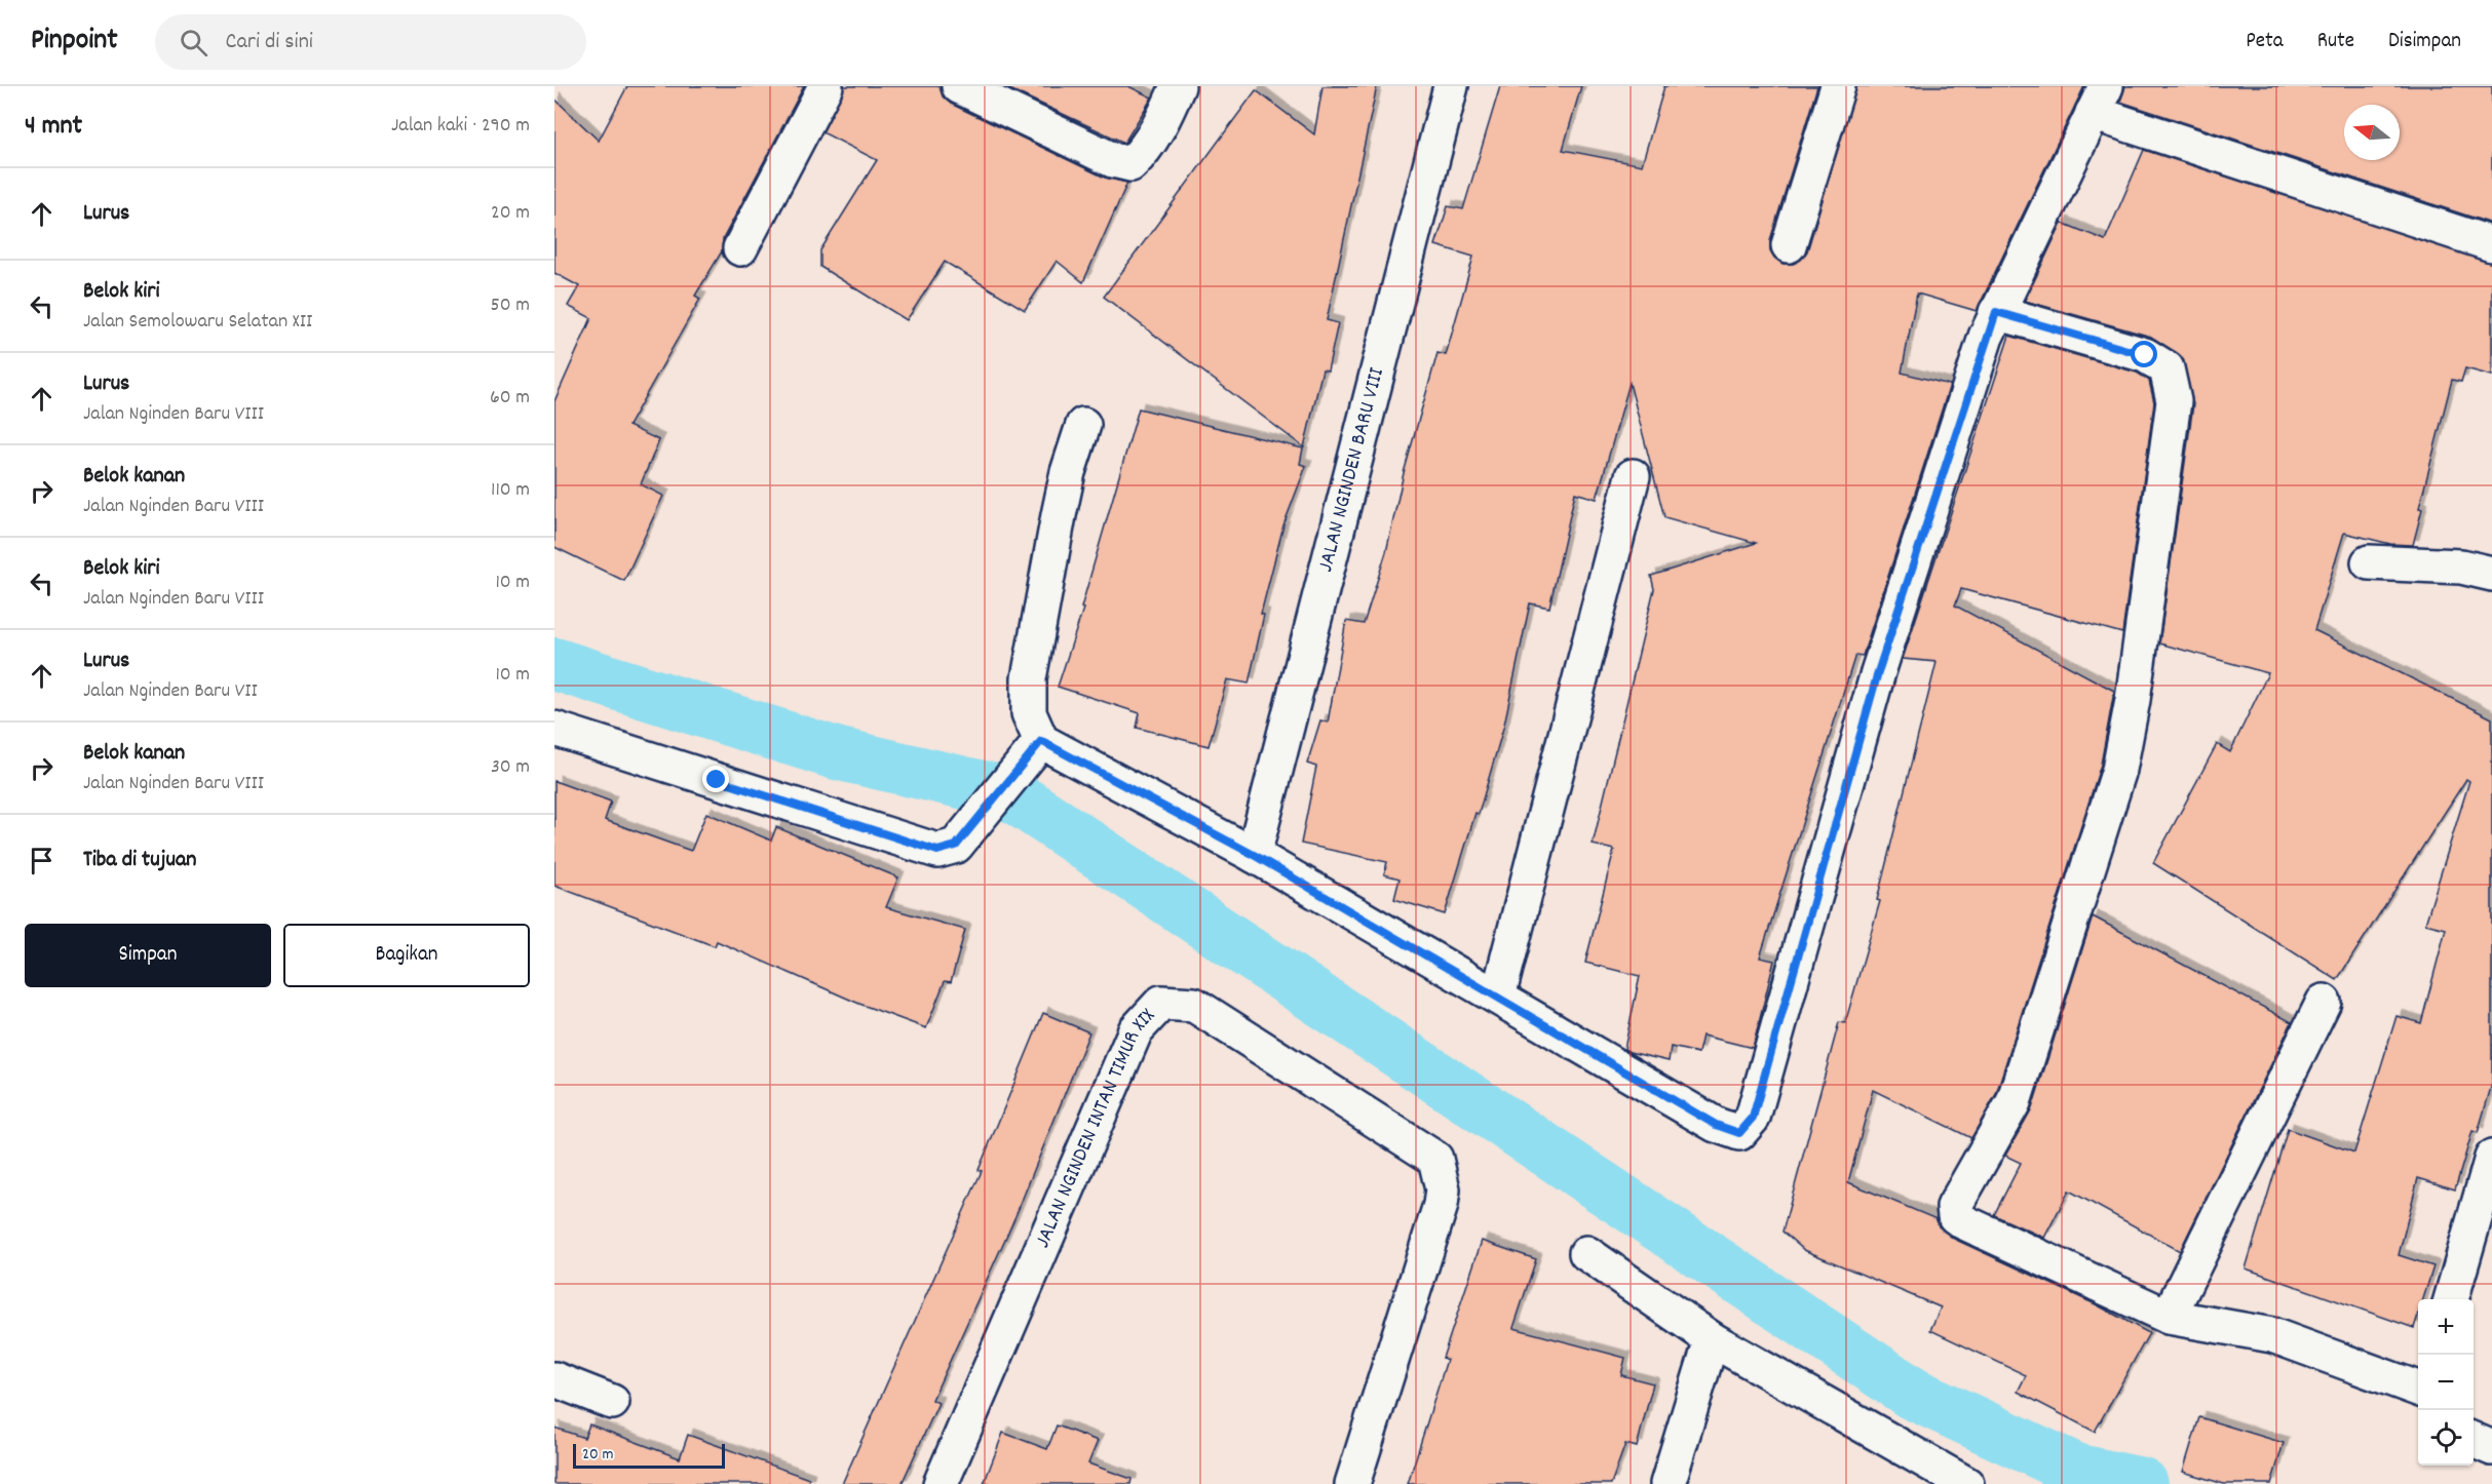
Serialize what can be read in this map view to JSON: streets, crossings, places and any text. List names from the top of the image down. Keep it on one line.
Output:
{"streets":{"street":["JALAN NGINDEN BARU VIII","JALAN NGINDEN INTAN TIMUR XIX"]},"scale_bar":"20 m","north":"left","page":{"header":"Pinpoint","search":"Cari di sini","nav":["Peta","Rute","Disimpan"],"heading":["4 mnt","Jalan kaki · 290 m"],"list":[["Lurus","20 m"],["Belok kiri","Jalan Semolowaru Selatan XII","50 m"],["Lurus","Jalan Nginden Baru VIII","60 m"],["Belok kanan","Jalan Nginden Baru VIII","110 m"],["Belok kiri","Jalan Nginden Baru VIII","10 m"],["Lurus","Jalan Nginden Baru VII","10 m"],["Belok kanan","Jalan Nginden Baru VIII","30 m"],"Tiba di tujuan"],"buttons":["Simpan","Bagikan"],"map_buttons":["+","−"],"scale":"20 m"}}
